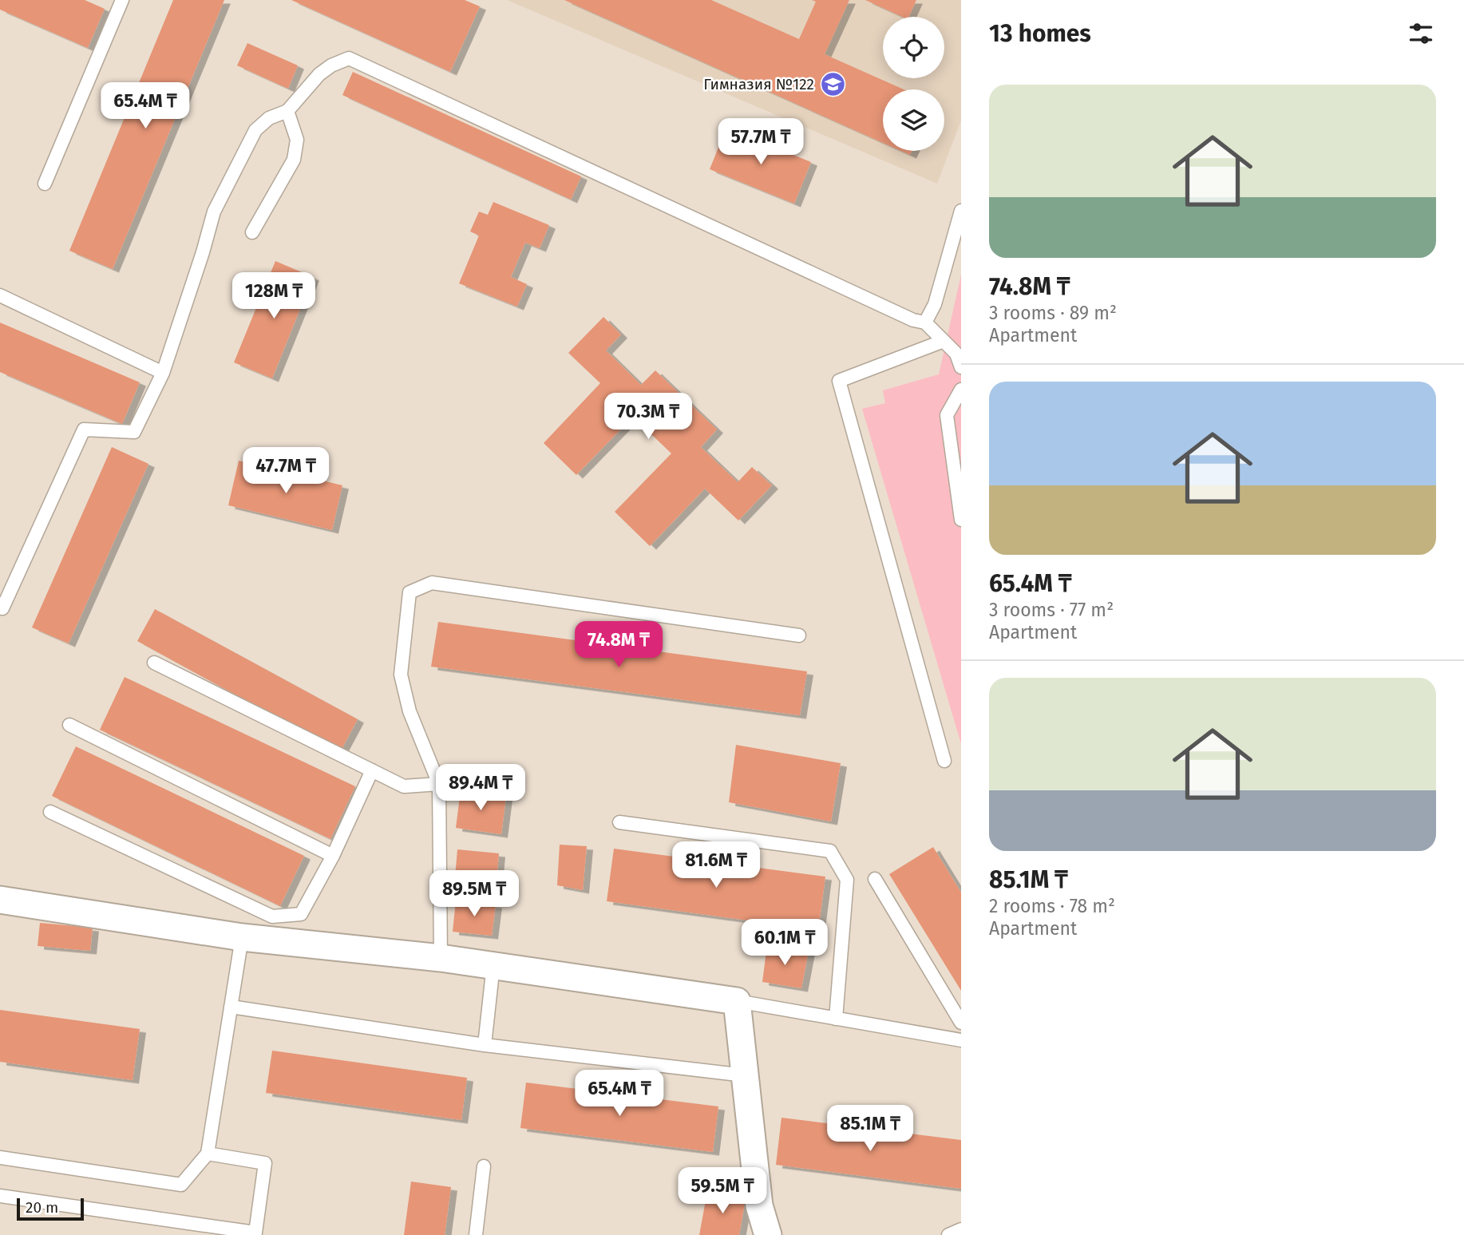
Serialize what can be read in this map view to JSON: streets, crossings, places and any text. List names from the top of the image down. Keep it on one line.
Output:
{"places":{"school or university":["Гимназия №122"]},"scale_bar":"20 m","page":{"heading":"13 homes","list":[{"name":"74.8M ₸","note":"3 rooms · 89 m² · Apartment"},{"name":"65.4M ₸","note":"3 rooms · 77 m² · Apartment"},{"name":"85.1M ₸","note":"2 rooms · 78 m² · Apartment"}],"price":["65.4M ₸","57.7M ₸","128M ₸","70.3M ₸","47.7M ₸","74.8M ₸","89.4M ₸","81.6M ₸","89.5M ₸","60.1M ₸","65.4M ₸","85.1M ₸","59.5M ₸"],"scale":"20 m"}}
